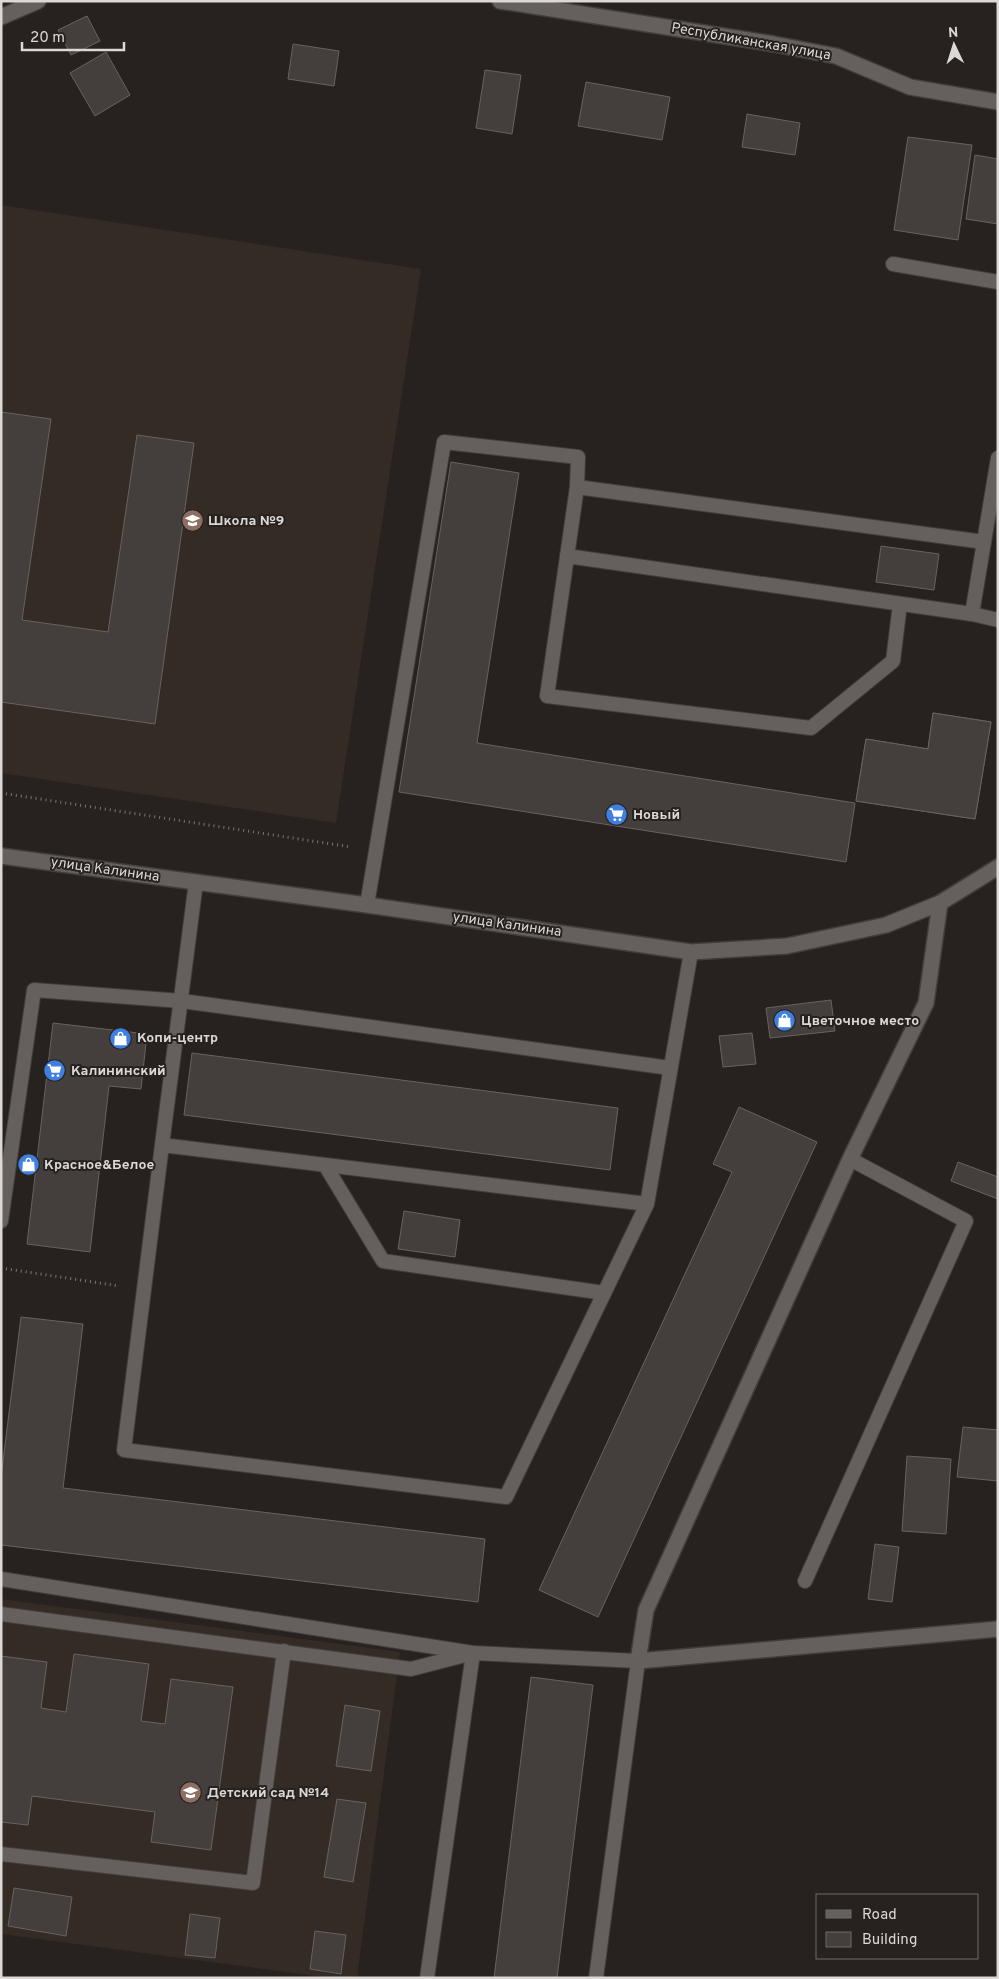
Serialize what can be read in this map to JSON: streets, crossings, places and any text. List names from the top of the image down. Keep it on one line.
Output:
{"streets":{"street":["Республиканская улица","улица Калинина"]},"places":{"school or university":["Школа №9","Детский сад №14"],"supermarket":["Новый","Калининский"],"shop":["Цветочное место","Копи-центр","Красное&Белое"]},"legend":["Road","Building"],"scale_bar":"20 m","north":"top"}
